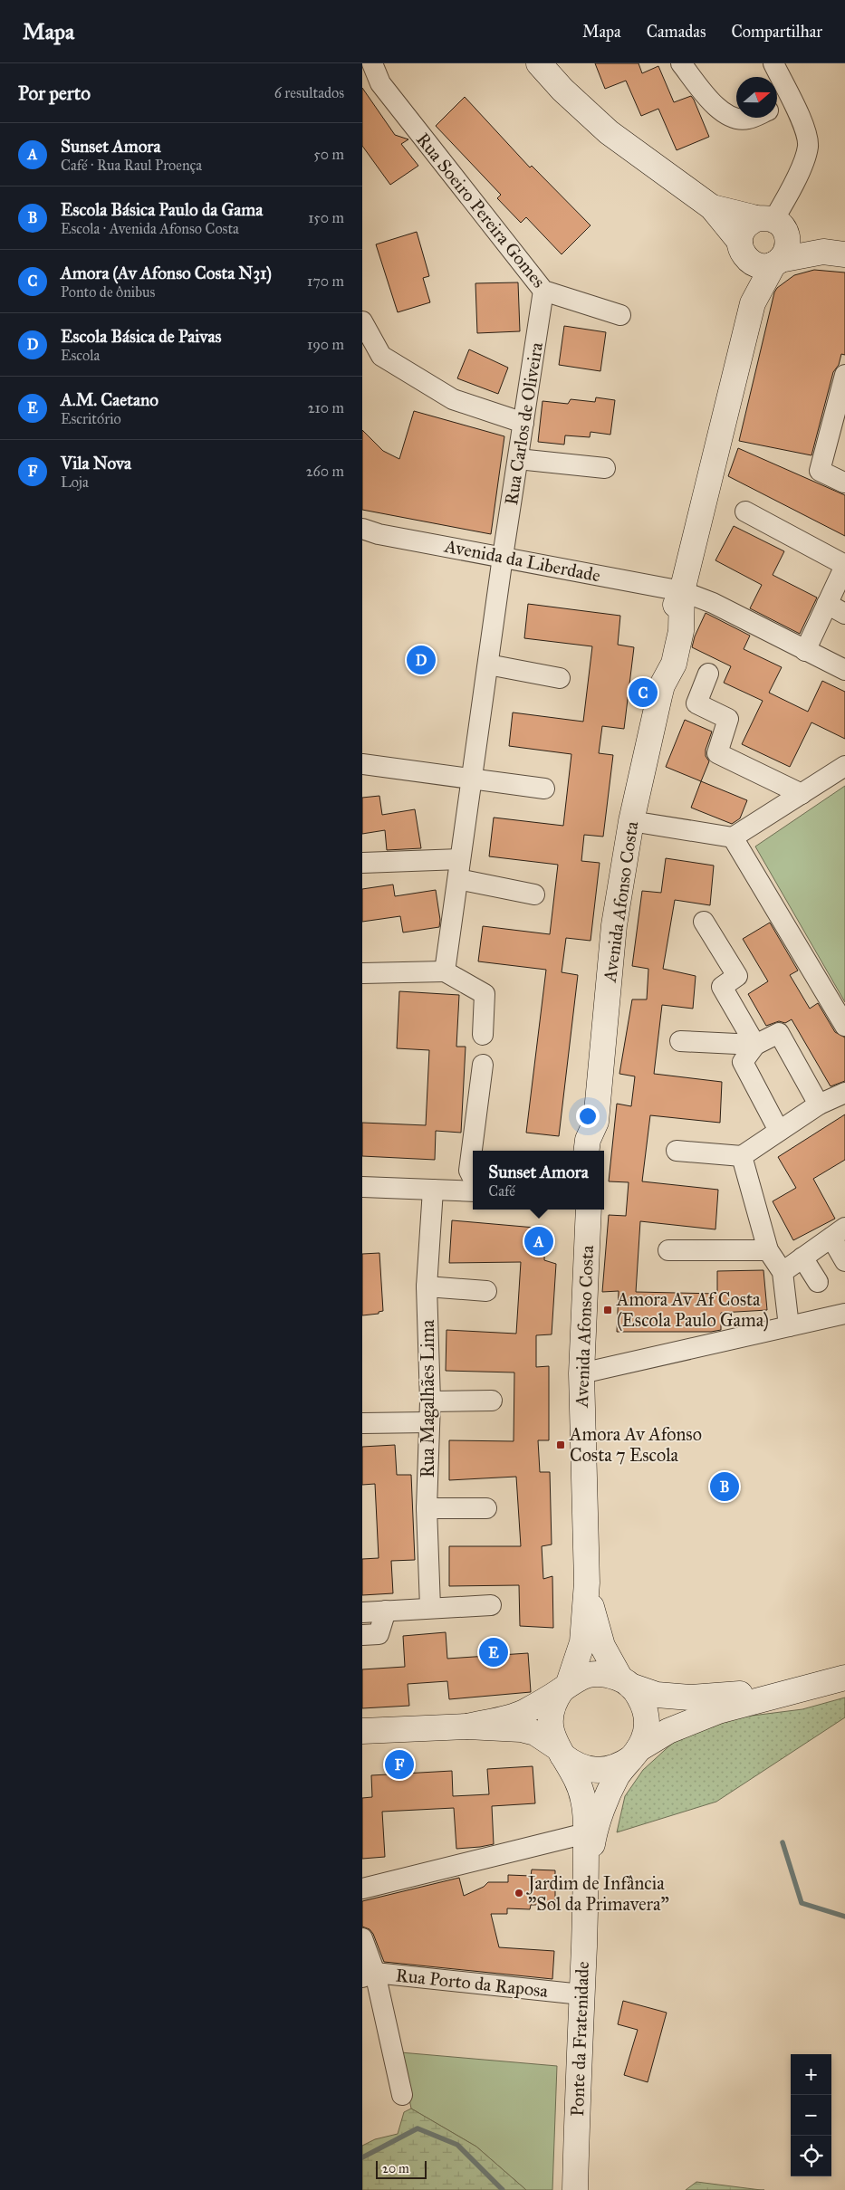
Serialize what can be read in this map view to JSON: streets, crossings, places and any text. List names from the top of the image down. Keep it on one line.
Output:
{"streets":{"main road":["Avenida Afonso Costa","Ponte da Fratenidade"],"street":["Rua Soeiro Pereira Gomes","Rua Carlos de Oliveira","Avenida da Liberdade","Rua Magalhães Lima","Rua Porto da Raposa"]},"crossings":[["Rua Soeiro Pereira Gomes","Rua Carlos de Oliveira"],["Rua Carlos de Oliveira","Avenida da Liberdade"],["Avenida da Liberdade","Avenida Afonso Costa"],["Rua Porto da Raposa","Ponte da Fratenidade"]],"places":{"transit":["Amora Av Af Costa (Escola Paulo Gama)","Amora Av Afonso Costa 7 Escola"],"other":["Jardim de Infância \"Sol da Primavera\""]},"scale_bar":"20 m","north":"right","page":{"header":"Mapa","nav":["Mapa","Camadas","Compartilhar"],"heading":["Por perto","6 resultados"],"list":[{"mark":"A","name":"Sunset Amora","note":"Café · Rua Raul Proença","value":"50 m"},{"mark":"B","name":"Escola Básica Paulo da Gama","note":"Escola · Avenida Afonso Costa","value":"150 m"},{"mark":"C","name":"Amora (Av Afonso Costa N31)","note":"Ponto de ônibus","value":"170 m"},{"mark":"D","name":"Escola Básica de Paivas","note":"Escola","value":"190 m"},{"mark":"E","name":"A.M. Caetano","note":"Escritório","value":"210 m"},{"mark":"F","name":"Vila Nova","note":"Loja","value":"260 m"}],"pins":["D","C","A","B","E","F"],"popup":["Sunset Amora","Café"],"map_buttons":["+","−"],"scale":"20 m"}}
